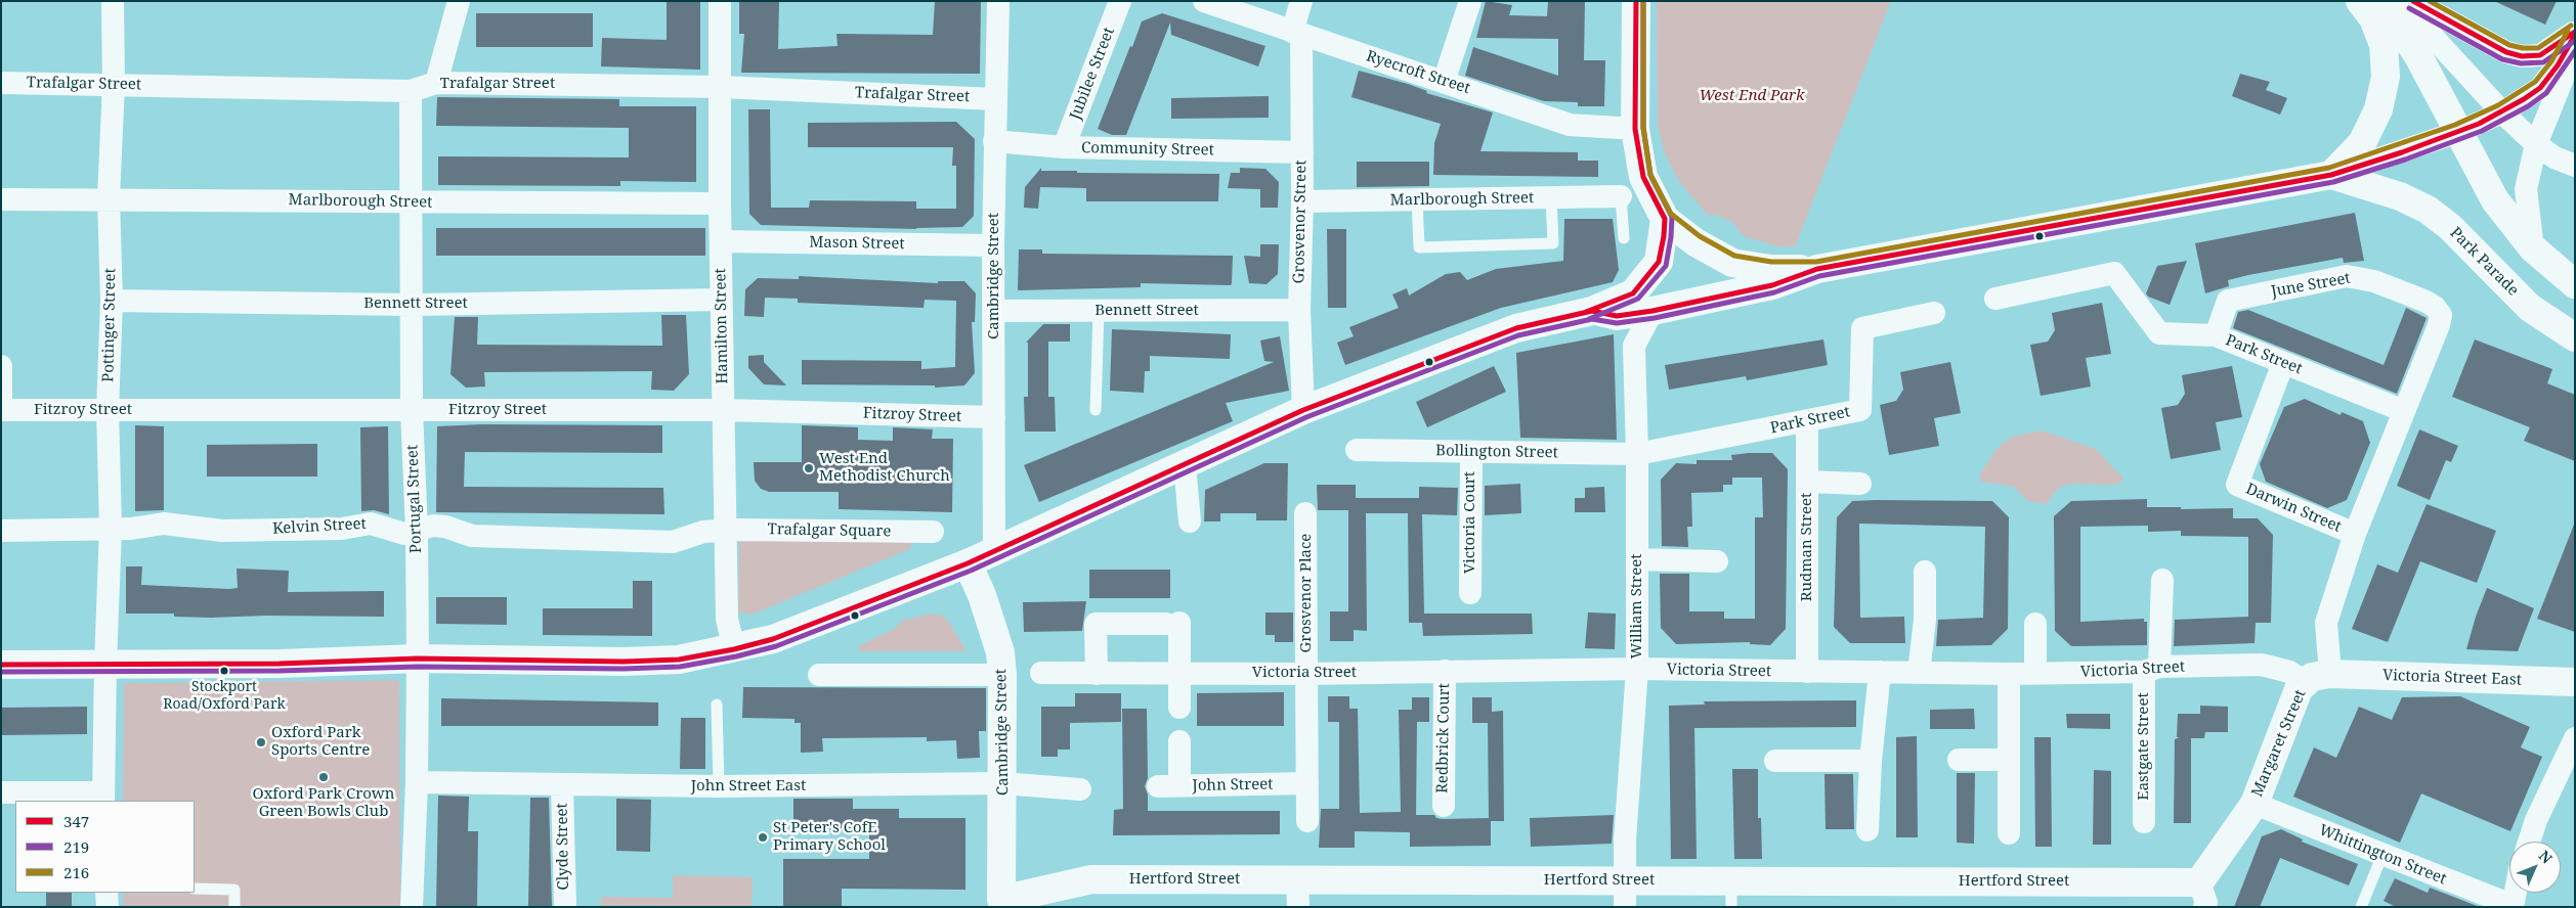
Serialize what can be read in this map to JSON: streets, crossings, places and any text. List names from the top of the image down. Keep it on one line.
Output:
{"streets":{"main road":["Park Parade","Cambridge Street","Victoria Street East","Margaret Street","Hertford Street"],"street":["Ryecroft Street","Jubilee Street","Trafalgar Street","Community Street","Marlborough Street","Grosvenor Street","Mason Street","June Street","Bennett Street","Pottinger Street","Hamilton Street","Park Street","Fitzroy Street","Bollington Street","Portugal Street","Darwin Street","Victoria Court","Kelvin Street","Trafalgar Square","Rudman Street","Grosvenor Place","William Street","Victoria Street","Redbrick Court","Eastgate Street","John Street","John Street East","Clyde Street","Whittington Street"]},"crossings":[["Ryecroft Street","Grosvenor Street"],["Jubilee Street","Community Street"],["Trafalgar Street","Cambridge Street"],["Trafalgar Street","Pottinger Street"],["Trafalgar Street","Hamilton Street"],["Trafalgar Street","Portugal Street"],["Community Street","Grosvenor Street"],["Community Street","Cambridge Street"],["Marlborough Street","Grosvenor Street"],["Marlborough Street","Pottinger Street"],["Marlborough Street","Hamilton Street"],["Marlborough Street","Portugal Street"],["Grosvenor Street","Bennett Street"],["Mason Street","Cambridge Street"],["Mason Street","Hamilton Street"],["Cambridge Street","Bennett Street"],["Cambridge Street","Fitzroy Street"],["Cambridge Street","John Street East"],["Cambridge Street","Hertford Street"],["June Street","Park Street"],["Bennett Street","Pottinger Street"],["Bennett Street","Hamilton Street"],["Bennett Street","Portugal Street"],["Pottinger Street","Fitzroy Street"],["Pottinger Street","Kelvin Street"],["Hamilton Street","Fitzroy Street"],["Hamilton Street","Kelvin Street"],["Hamilton Street","Trafalgar Square"],["Park Street","Bollington Street"],["Park Street","Darwin Street"],["Park Street","Rudman Street"],["Park Street","William Street"],["Fitzroy Street","Portugal Street"],["Bollington Street","Victoria Court"],["Bollington Street","William Street"],["Portugal Street","Kelvin Street"],["Portugal Street","John Street East"],["Kelvin Street","Trafalgar Square"],["Rudman Street","Victoria Street"],["Grosvenor Place","Victoria Street"],["Grosvenor Place","John Street"],["William Street","Victoria Street"],["William Street","Hertford Street"],["Victoria Street","Victoria Street East"],["Victoria Street","Redbrick Court"],["Victoria Street","Margaret Street"],["Victoria Street","Eastgate Street"],["Victoria Street East","Margaret Street"],["Margaret Street","Whittington Street"],["Margaret Street","Hertford Street"],["John Street East","Clyde Street"]],"parks":["West End Park"],"places":["West End Methodist Church","Stockport Road/Oxford Park","Oxford Park Sports Centre","Oxford Park Crown Green Bowls Club","St Peter's CofE Primary School"],"lines":["transit line 347","transit line 219","transit line 216"],"legend":["347","219","216"],"north":"top right"}
